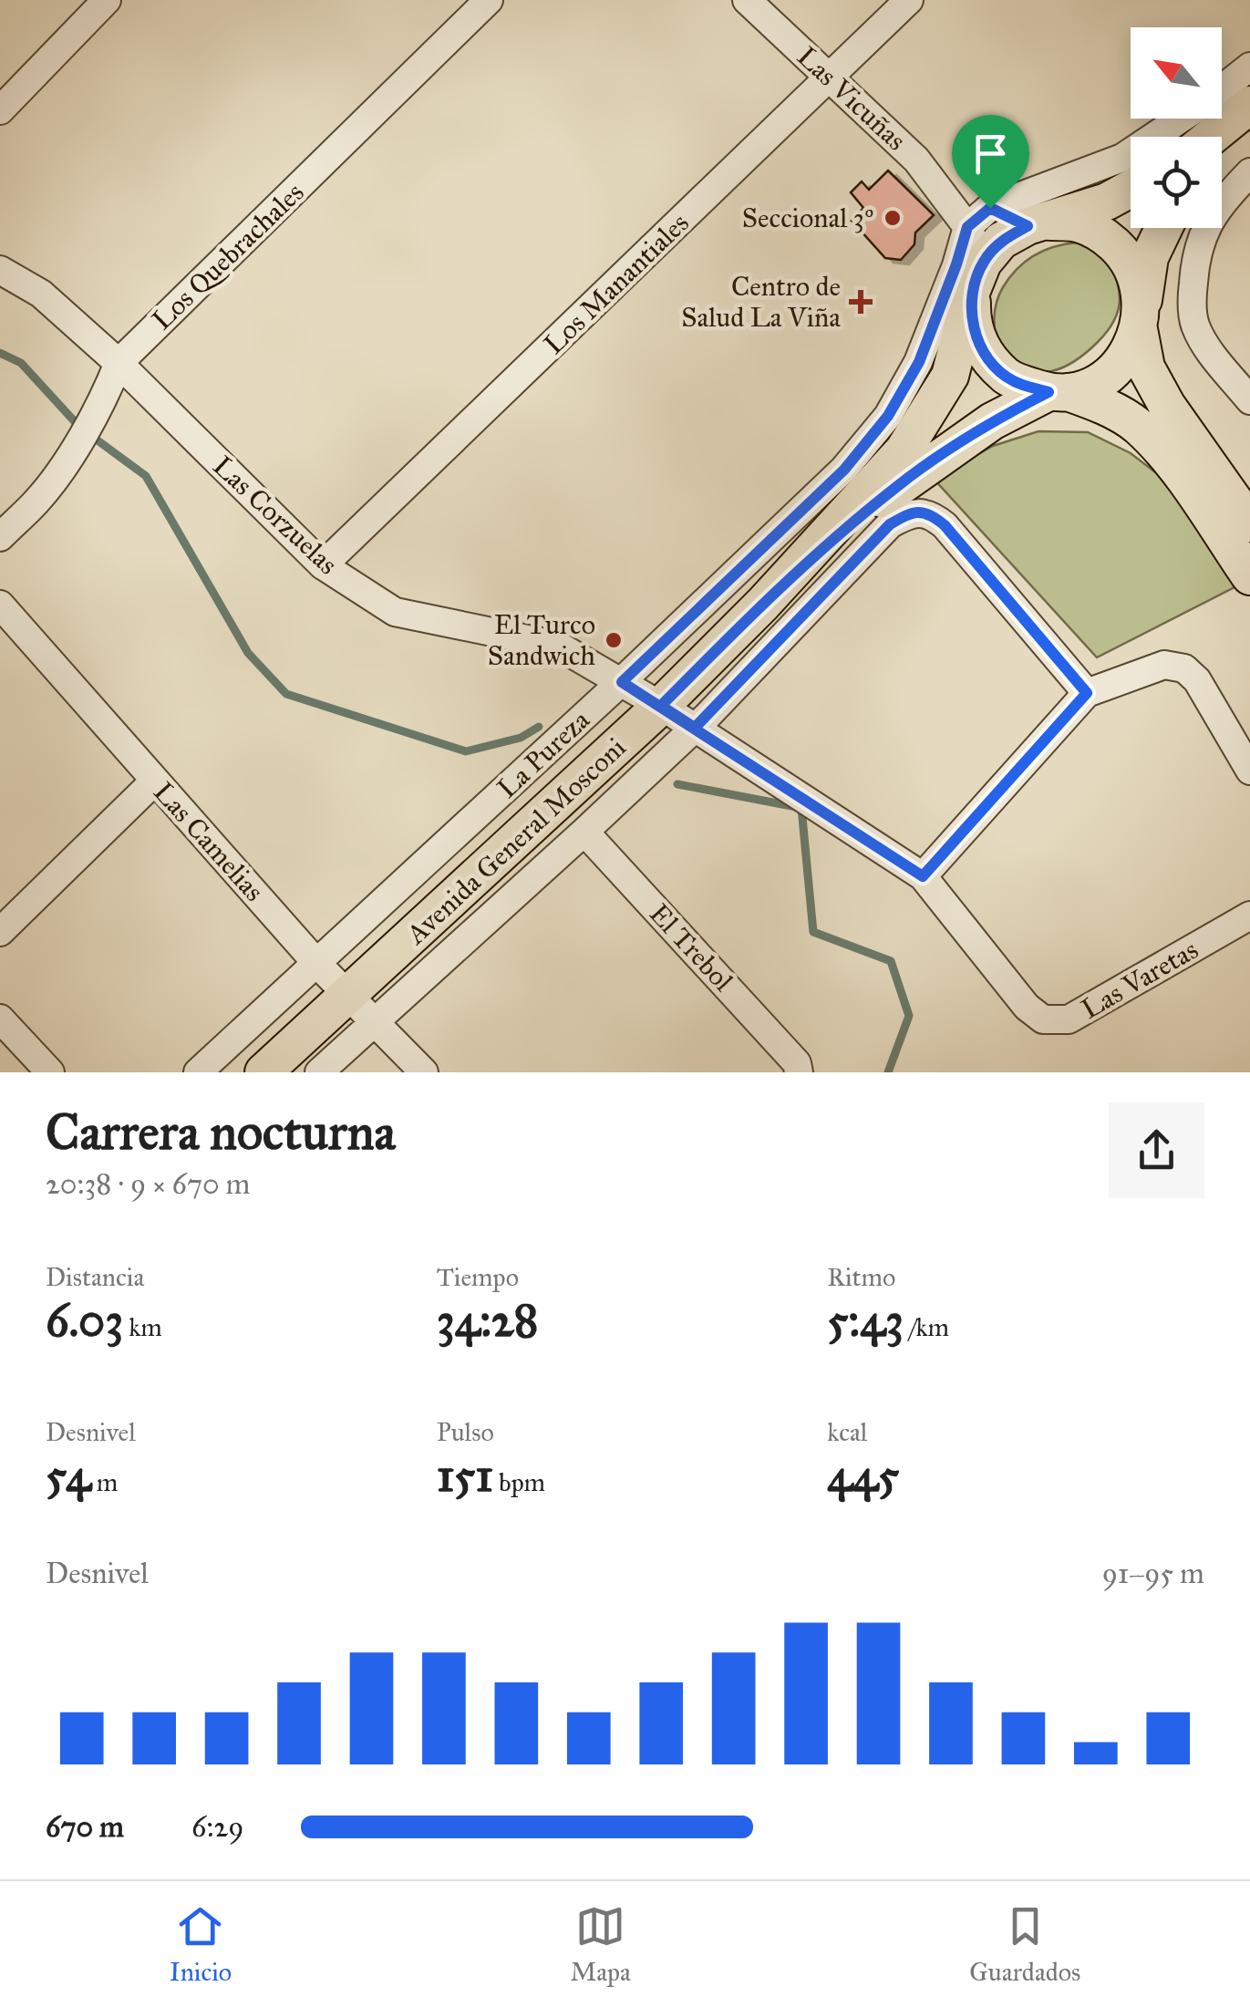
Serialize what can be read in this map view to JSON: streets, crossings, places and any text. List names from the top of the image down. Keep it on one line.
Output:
{"streets":{"main road":["Avenida General Mosconi"],"street":["Las Vicuñas","Los Quebrachales","Los Manantiales","Las Corzuelas","La Pureza","Las Camelias","El Trebol","Las Varetas"]},"crossings":[["Las Vicuñas","Los Manantiales"],["Las Vicuñas","La Pureza"],["Los Quebrachales","Las Corzuelas"],["Los Manantiales","Las Corzuelas"],["Las Corzuelas","La Pureza"],["Las Corzuelas","Avenida General Mosconi"],["Las Corzuelas","Las Varetas"],["La Pureza","Las Camelias"],["Avenida General Mosconi","Las Camelias"]],"places":{"other":["Seccional 3º","El Turco Sandwich"],"health":["Centro de Salud La Viña"]},"north":"top left","page":{"heading":["Carrera nocturna","20:38 · 9 × 670 m"],"stats":[["Distancia","6.03 km"],["Tiempo","34:28"],["Ritmo","5:43 /km"],["Desnivel","54 m"],["Pulso","151 bpm"],["kcal","445"]],"chart":["Desnivel","91–95 m"],"list":[{"name":"670 m","note":"6:29"}],"tabs":["Inicio","Mapa","Guardados"]}}
